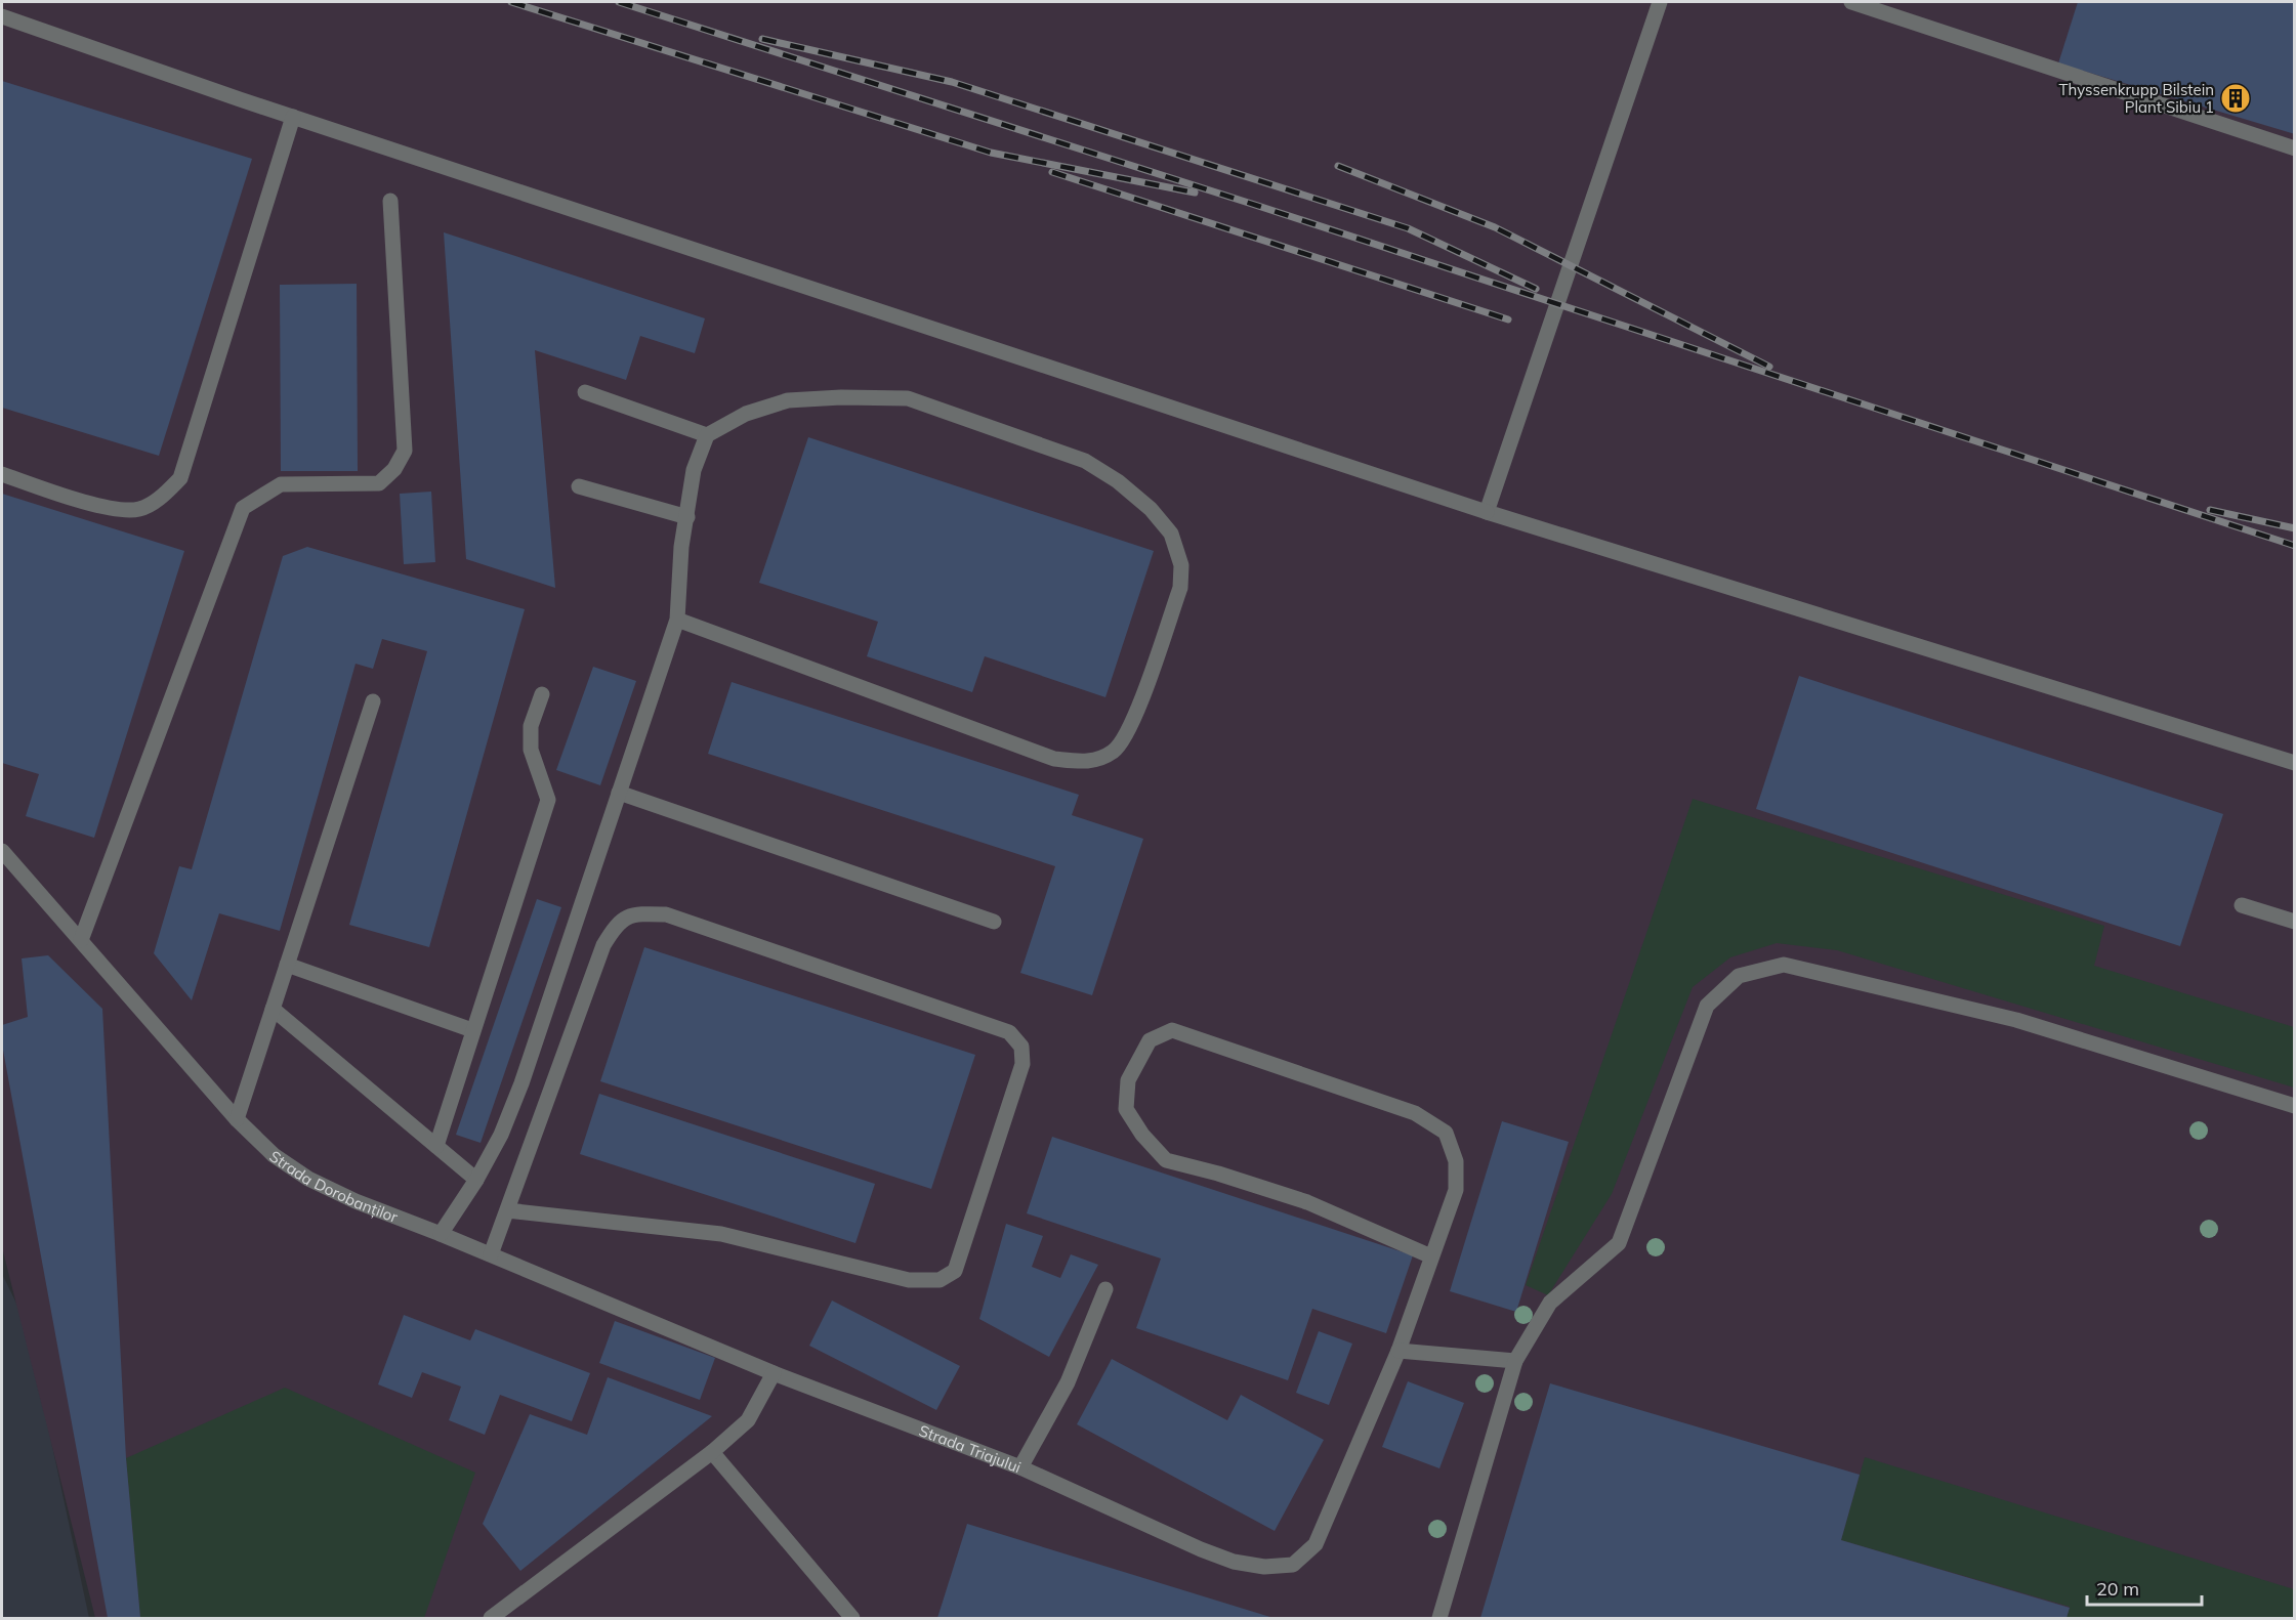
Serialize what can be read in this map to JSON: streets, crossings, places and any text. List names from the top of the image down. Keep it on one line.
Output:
{"streets":{"street":["Strada Dorobanților","Strada Triajului"]},"crossings":[["Strada Dorobanților","Strada Triajului"]],"places":{"building":["Thyssenkrupp Bilstein Plant Sibiu 1"]},"scale_bar":"20 m"}
